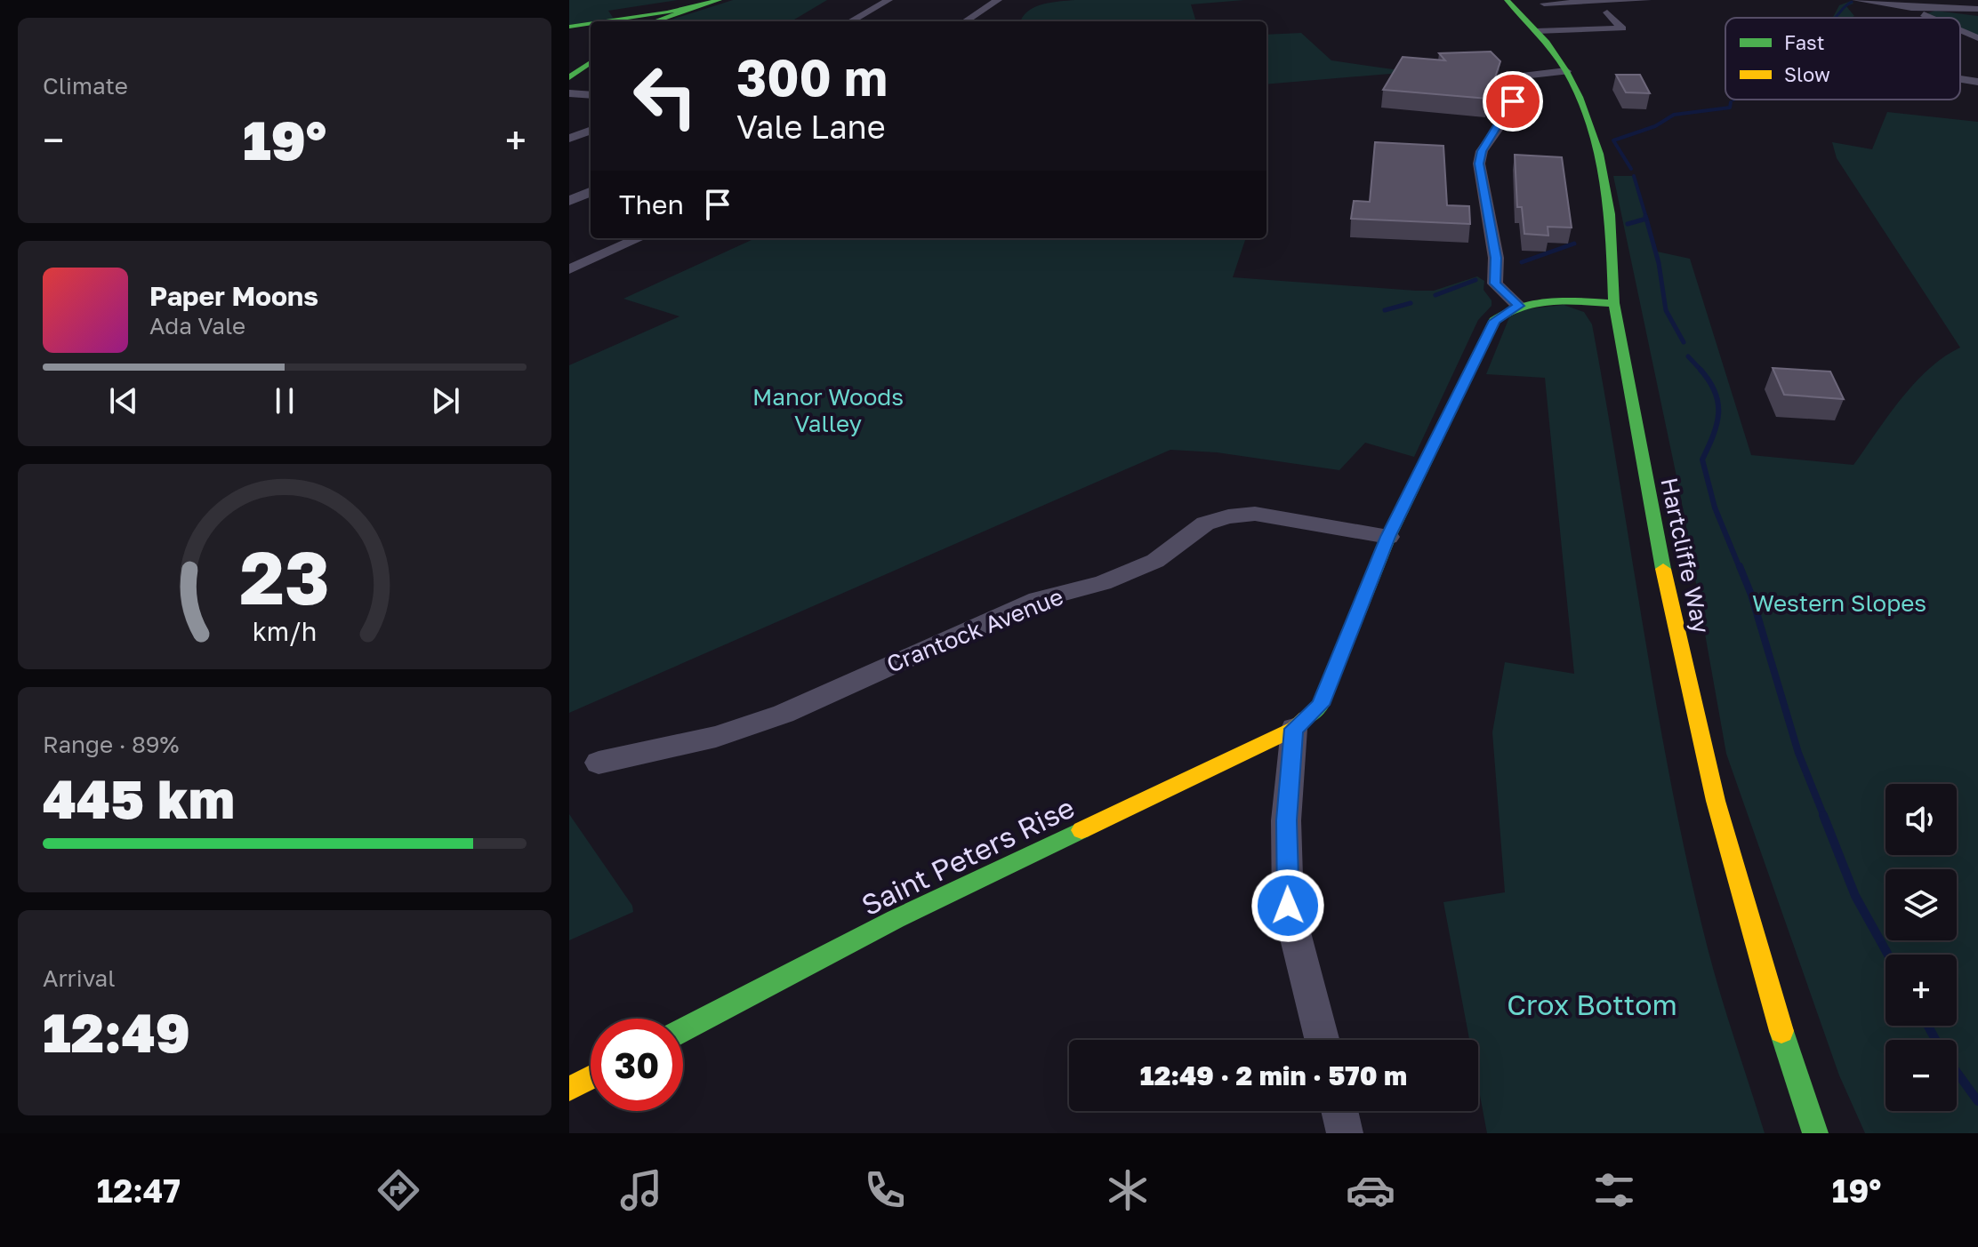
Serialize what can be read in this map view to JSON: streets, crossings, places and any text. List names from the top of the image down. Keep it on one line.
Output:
{"streets":{"main road":["Hartcliffe Way","Saint Peters Rise"],"street":["Crantock Avenue"]},"crossings":[["Crantock Avenue","Saint Peters Rise"]],"parks":["Manor Woods Valley","Western Slopes","Crox Bottom"],"legend":["Fast","Slow"],"page":{"tile":["Climate",["Range · 89%","445 km"],["Arrival","12:49"]],"turn":["300 m","Vale Lane"],"heat":["−","19°","+"],"then":"Then","song":["Paper Moons","Ada Vale"],"map_buttons":["+","−"],"limit":"30","trip":"12:49 · 2 min · 570 m","tabs":["12:47","19°"],"gauge":["23","km/h"]}}
